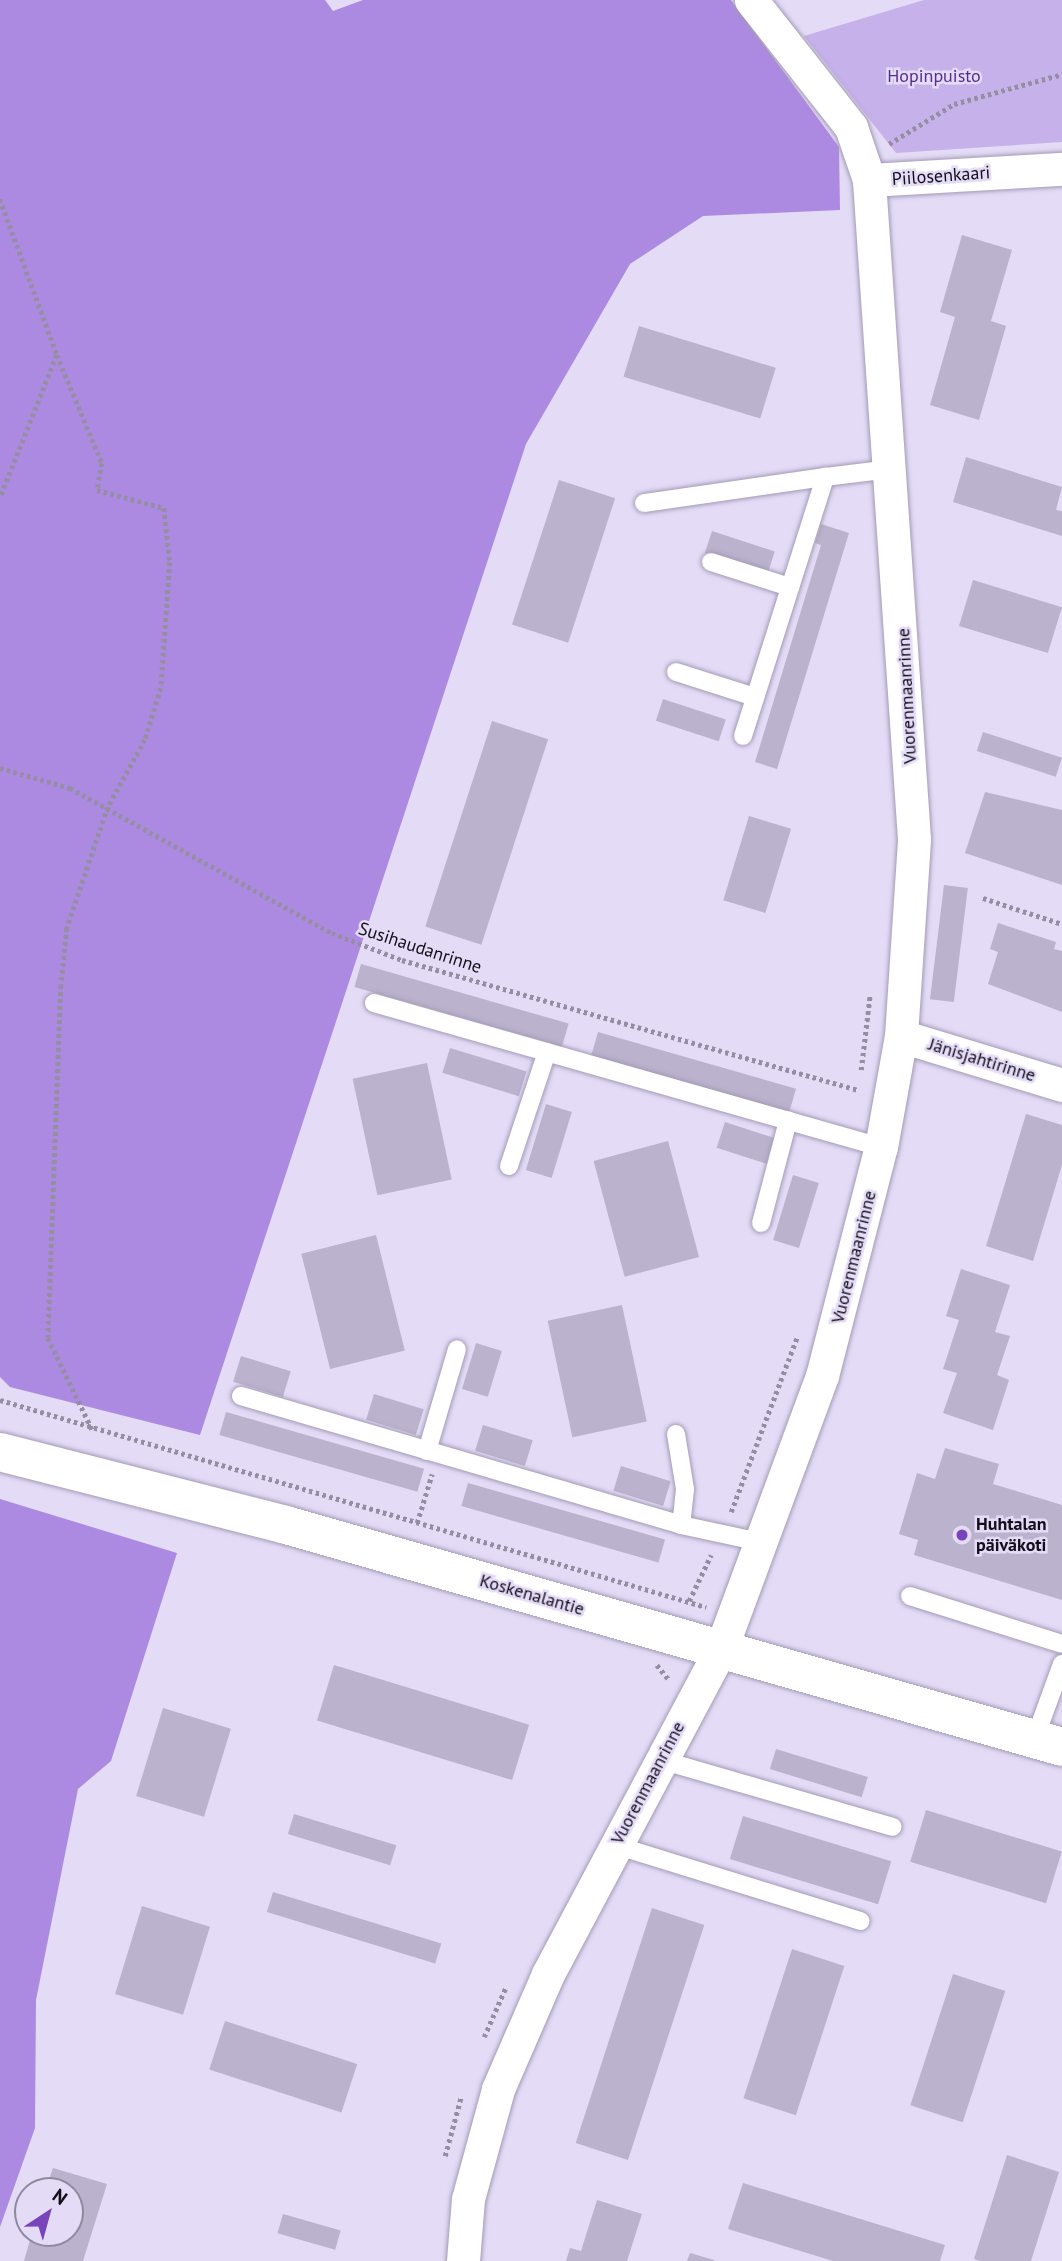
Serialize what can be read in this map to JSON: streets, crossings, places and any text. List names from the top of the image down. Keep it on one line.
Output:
{"streets":{"street":["Piilosenkaari","Vuorenmaanrinne","Jänisjahtirinne","Koskenalantie"],"path":["Susihaudanrinne"]},"crossings":[["Piilosenkaari","Vuorenmaanrinne"],["Vuorenmaanrinne","Jänisjahtirinne"],["Vuorenmaanrinne","Koskenalantie"]],"parks":["Hopinpuisto"],"places":["Huhtalan päiväkoti"],"north":"top right"}
